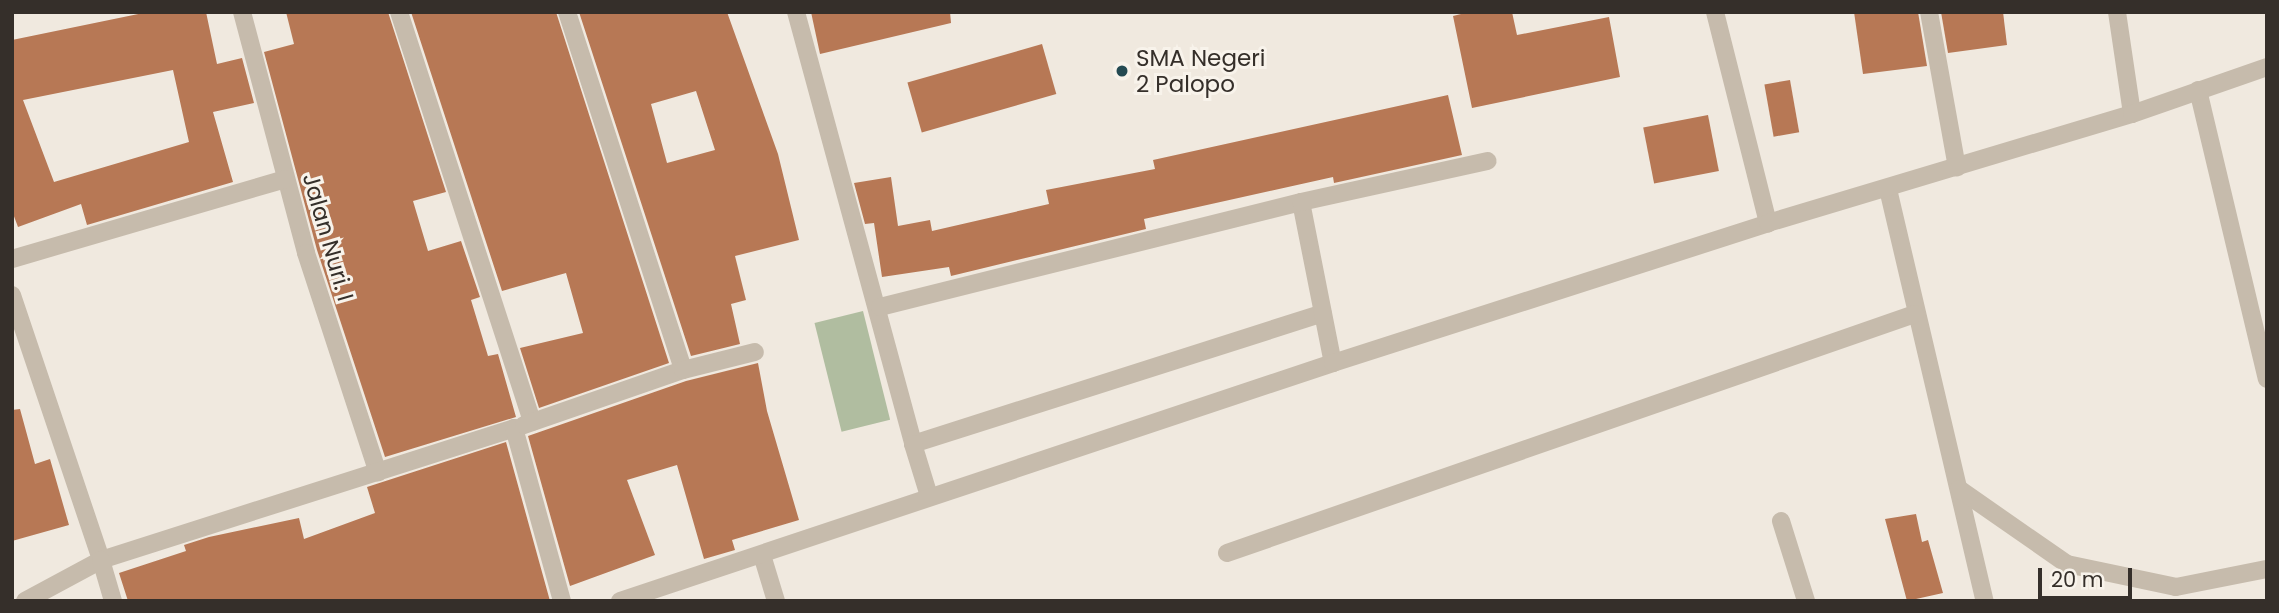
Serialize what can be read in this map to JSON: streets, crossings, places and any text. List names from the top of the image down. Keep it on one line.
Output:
{"streets":{"street":["Jalan Nuri. I"]},"places":["SMA Negeri 2 Palopo"],"scale_bar":"20 m"}
